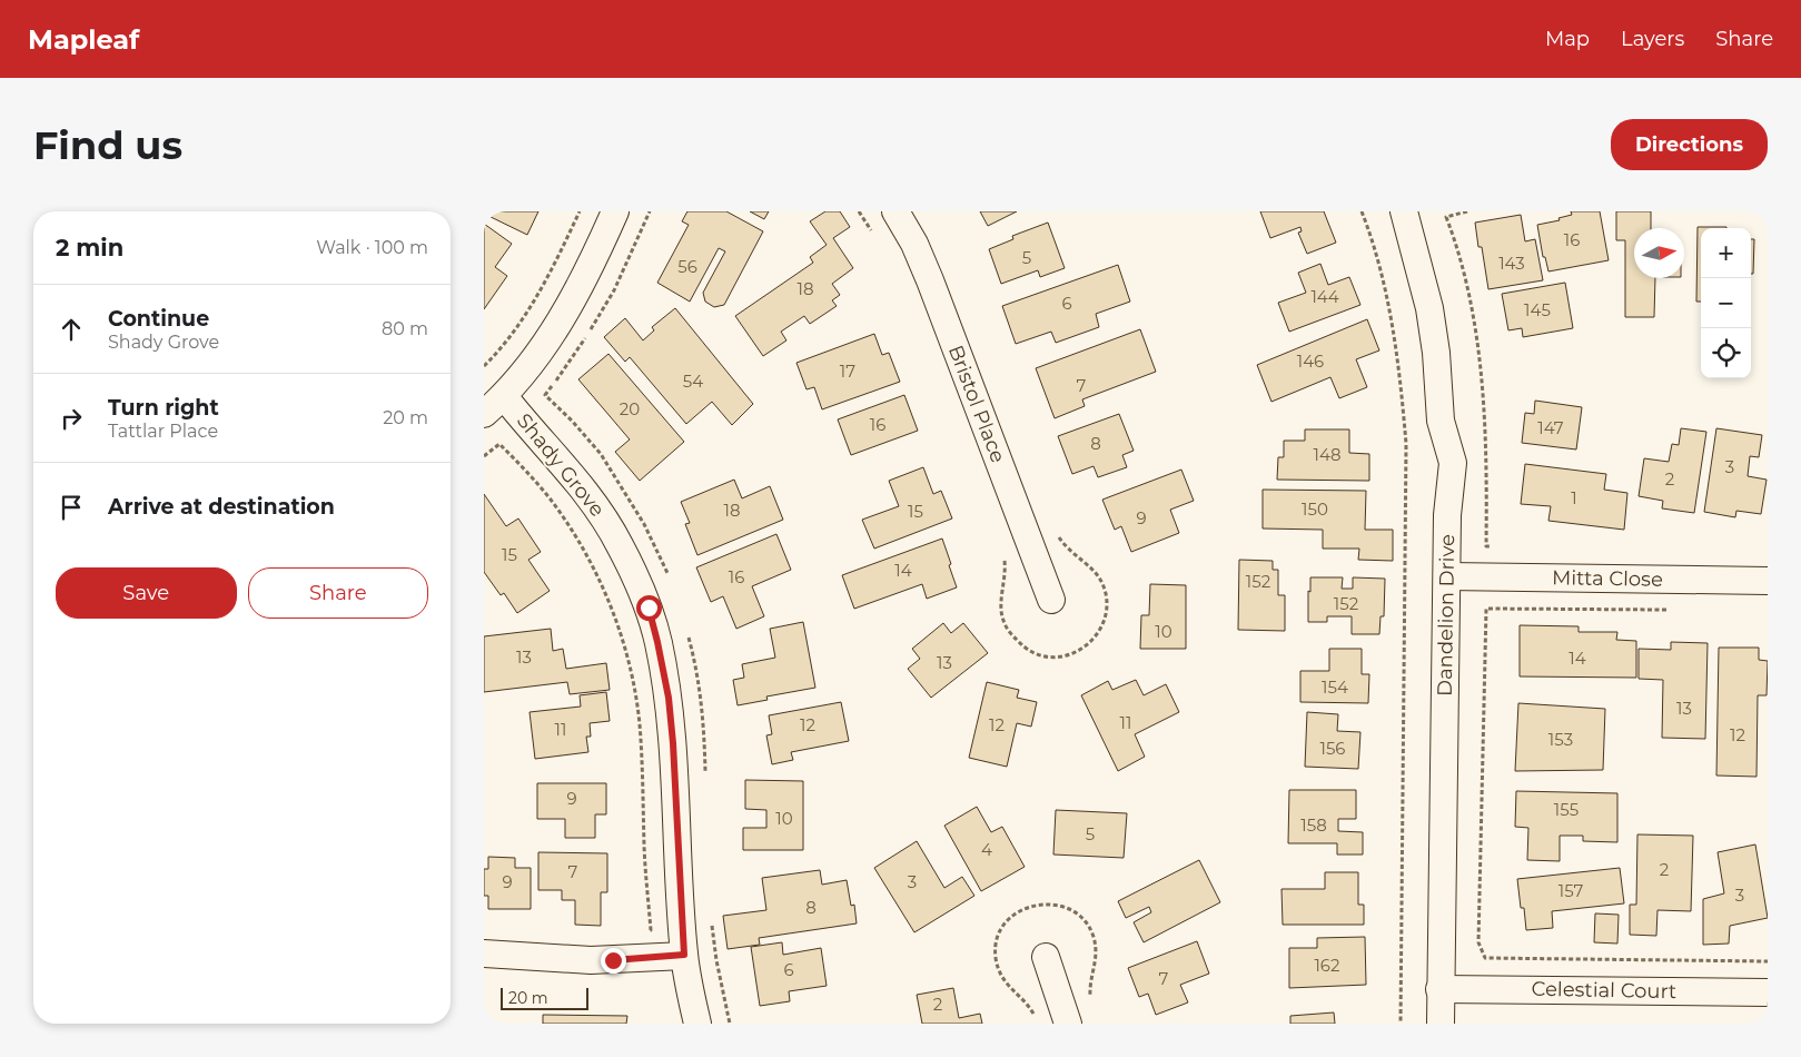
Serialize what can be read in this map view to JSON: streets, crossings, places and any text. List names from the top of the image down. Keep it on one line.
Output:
{"streets":{"street":["Bristol Place","Shady Grove","Mitta Close","Dandelion Drive","Celestial Court"]},"crossings":[["Mitta Close","Dandelion Drive"],["Dandelion Drive","Celestial Court"]],"house_numbers":["16","5","143","56","18","144","6","145","146","17","54","7","20","16","147","8","148","3","2","1","150","18","15","9","15","14","16","152","152","10","13","14","13","154","13","11","12","12","11","12","153","156","9","155","10","158","5","4","2","7","9","3","157","3","8","162","6","7","2"],"scale_bar":"20 m","north":"right","page":{"header":"Mapleaf","nav":["Map","Layers","Share"],"buttons":["Directions",["Save","Share"]],"title":"Find us","heading":["2 min","Walk · 100 m"],"map_buttons":["+","−"],"list":[["Continue","Shady Grove","80 m"],["Turn right","Tattlar Place","20 m"],"Arrive at destination"],"scale":"20 m"}}
